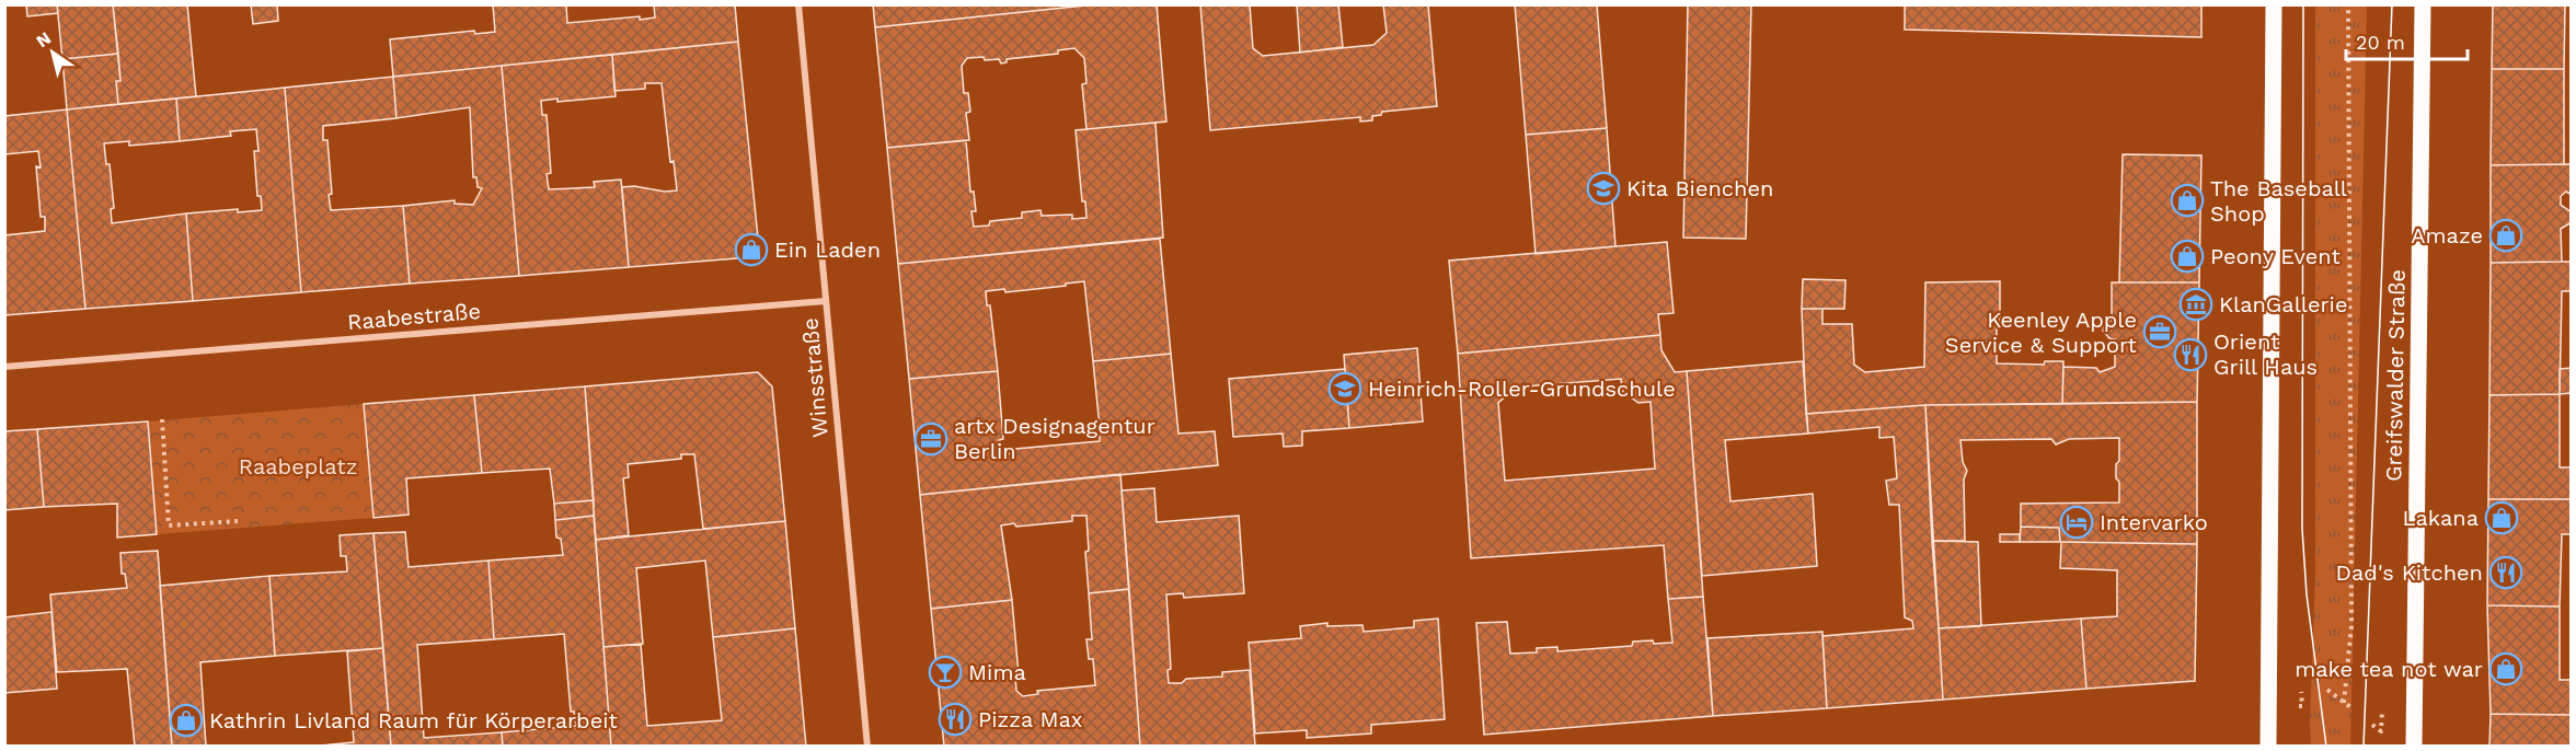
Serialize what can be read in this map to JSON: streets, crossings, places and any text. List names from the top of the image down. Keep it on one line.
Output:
{"streets":{"main road":["Greifswalder Straße"],"street":["Raabestraße","Winsstraße"]},"crossings":[["Raabestraße","Winsstraße"]],"parks":["Raabeplatz"],"places":{"school or university":["Kita Bienchen","Heinrich-Roller-Grundschule"],"shop":["The Baseball Shop","Amaze","Ein Laden","Peony Event","Lakana","make tea not war","Kathrin Livland Raum für Körperarbeit"],"museum":["KlanGallerie"],"office":["Keenley Apple Service & Support","artx Designagentur Berlin"],"restaurant":["Orient Grill Haus","Dad's Kitchen","Pizza Max"],"hotel":["Intervarko"],"bar":["Mima"]},"scale_bar":"20 m","north":"top left"}
